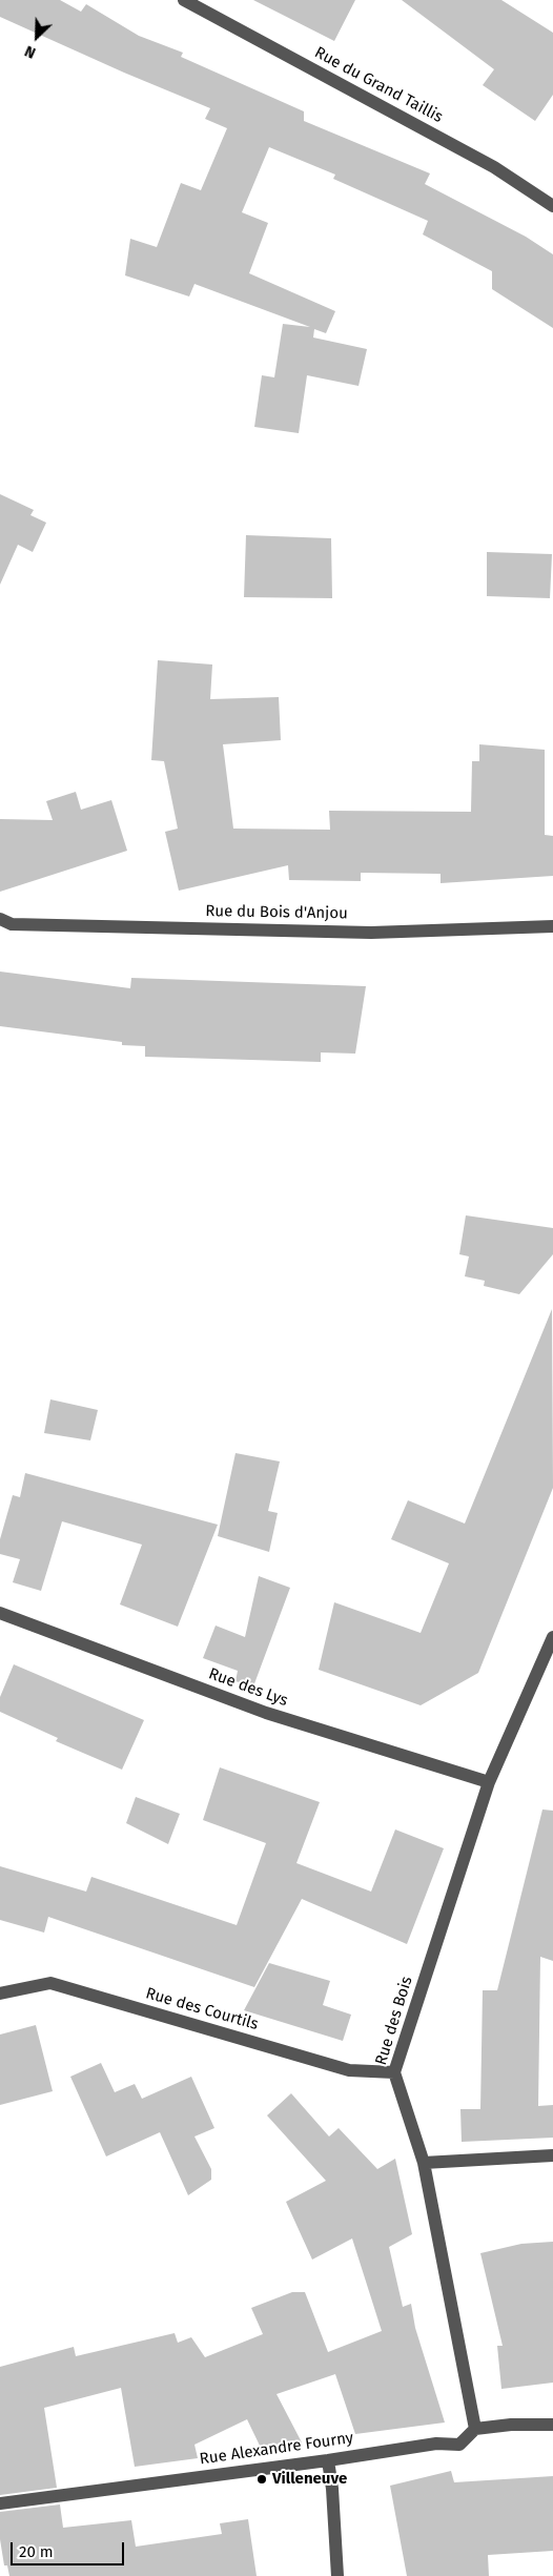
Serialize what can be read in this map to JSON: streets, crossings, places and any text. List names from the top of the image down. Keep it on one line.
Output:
{"streets":{"street":["Rue du Grand Taillis","Rue du Bois d'Anjou","Rue des Lys","Rue des Courtils","Rue des Bois","Rue Alexandre Fourny"]},"crossings":[["Rue des Lys","Rue des Bois"],["Rue des Courtils","Rue des Bois"],["Rue des Bois","Rue Alexandre Fourny"]],"places":["Villeneuve"],"scale_bar":"20 m","north":"bottom left"}
